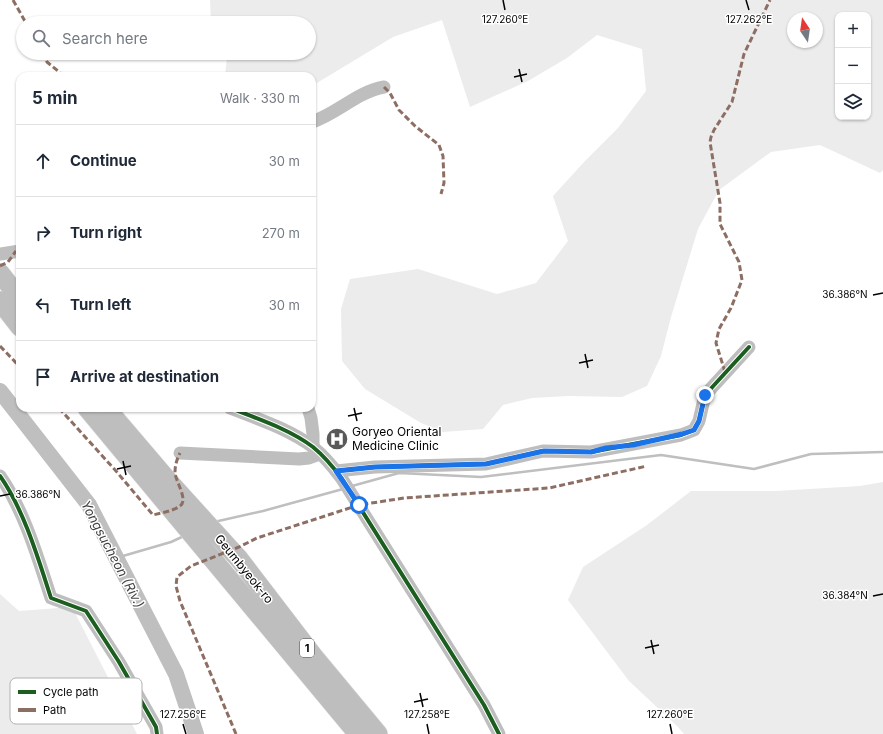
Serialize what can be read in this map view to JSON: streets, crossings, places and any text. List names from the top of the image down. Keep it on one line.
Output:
{"streets":{"highway":["Geumbyeok-ro","1"]},"water":["Yongsucheon (Riv.)"],"places":{"hospital":["Goryeo Oriental Medicine Clinic"]},"legend":["Cycle path","Path"],"north":"top","page":{"map_buttons":["+","−"],"search":"Search here","heading":["5 min","Walk · 330 m"],"list":[["Continue","30 m"],["Turn right","270 m"],["Turn left","30 m"],"Arrive at destination"]},"coordinates":["127.260°E","127.262°E","36.386°N","36.384°N","127.256°E","127.258°E"]}
